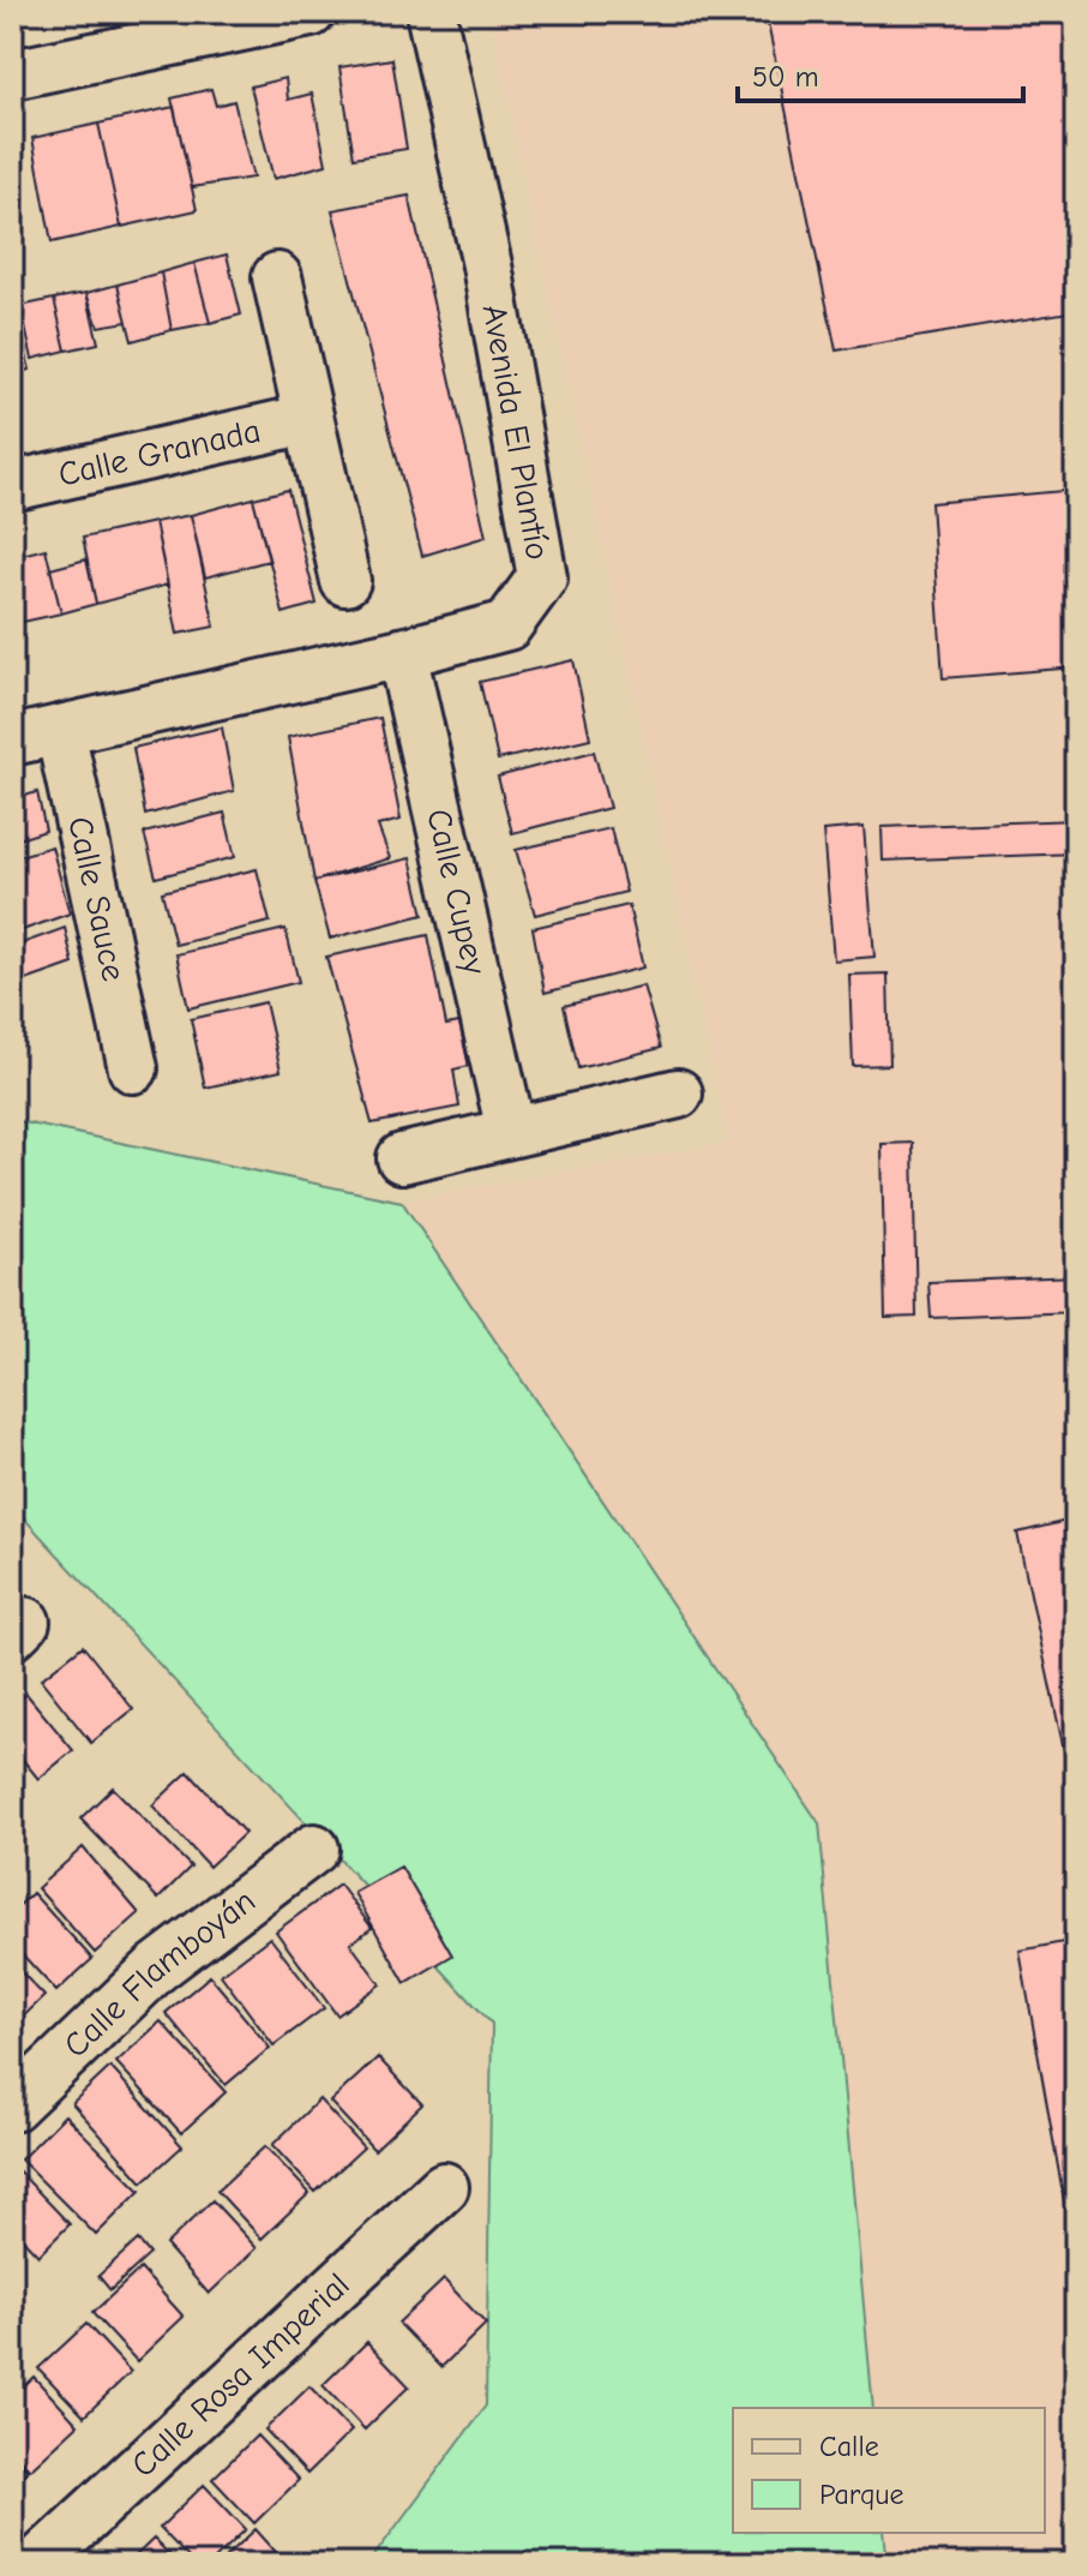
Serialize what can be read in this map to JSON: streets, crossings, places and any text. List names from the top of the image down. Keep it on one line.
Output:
{"streets":{"street":["Avenida El Plantío","Calle Granada","Calle Cupey","Calle Sauce","Calle Flamboyán","Calle Rosa Imperial"]},"crossings":[["Avenida El Plantío","Calle Cupey"],["Avenida El Plantío","Calle Sauce"]],"legend":["Calle","Parque"],"scale_bar":"50 m"}
